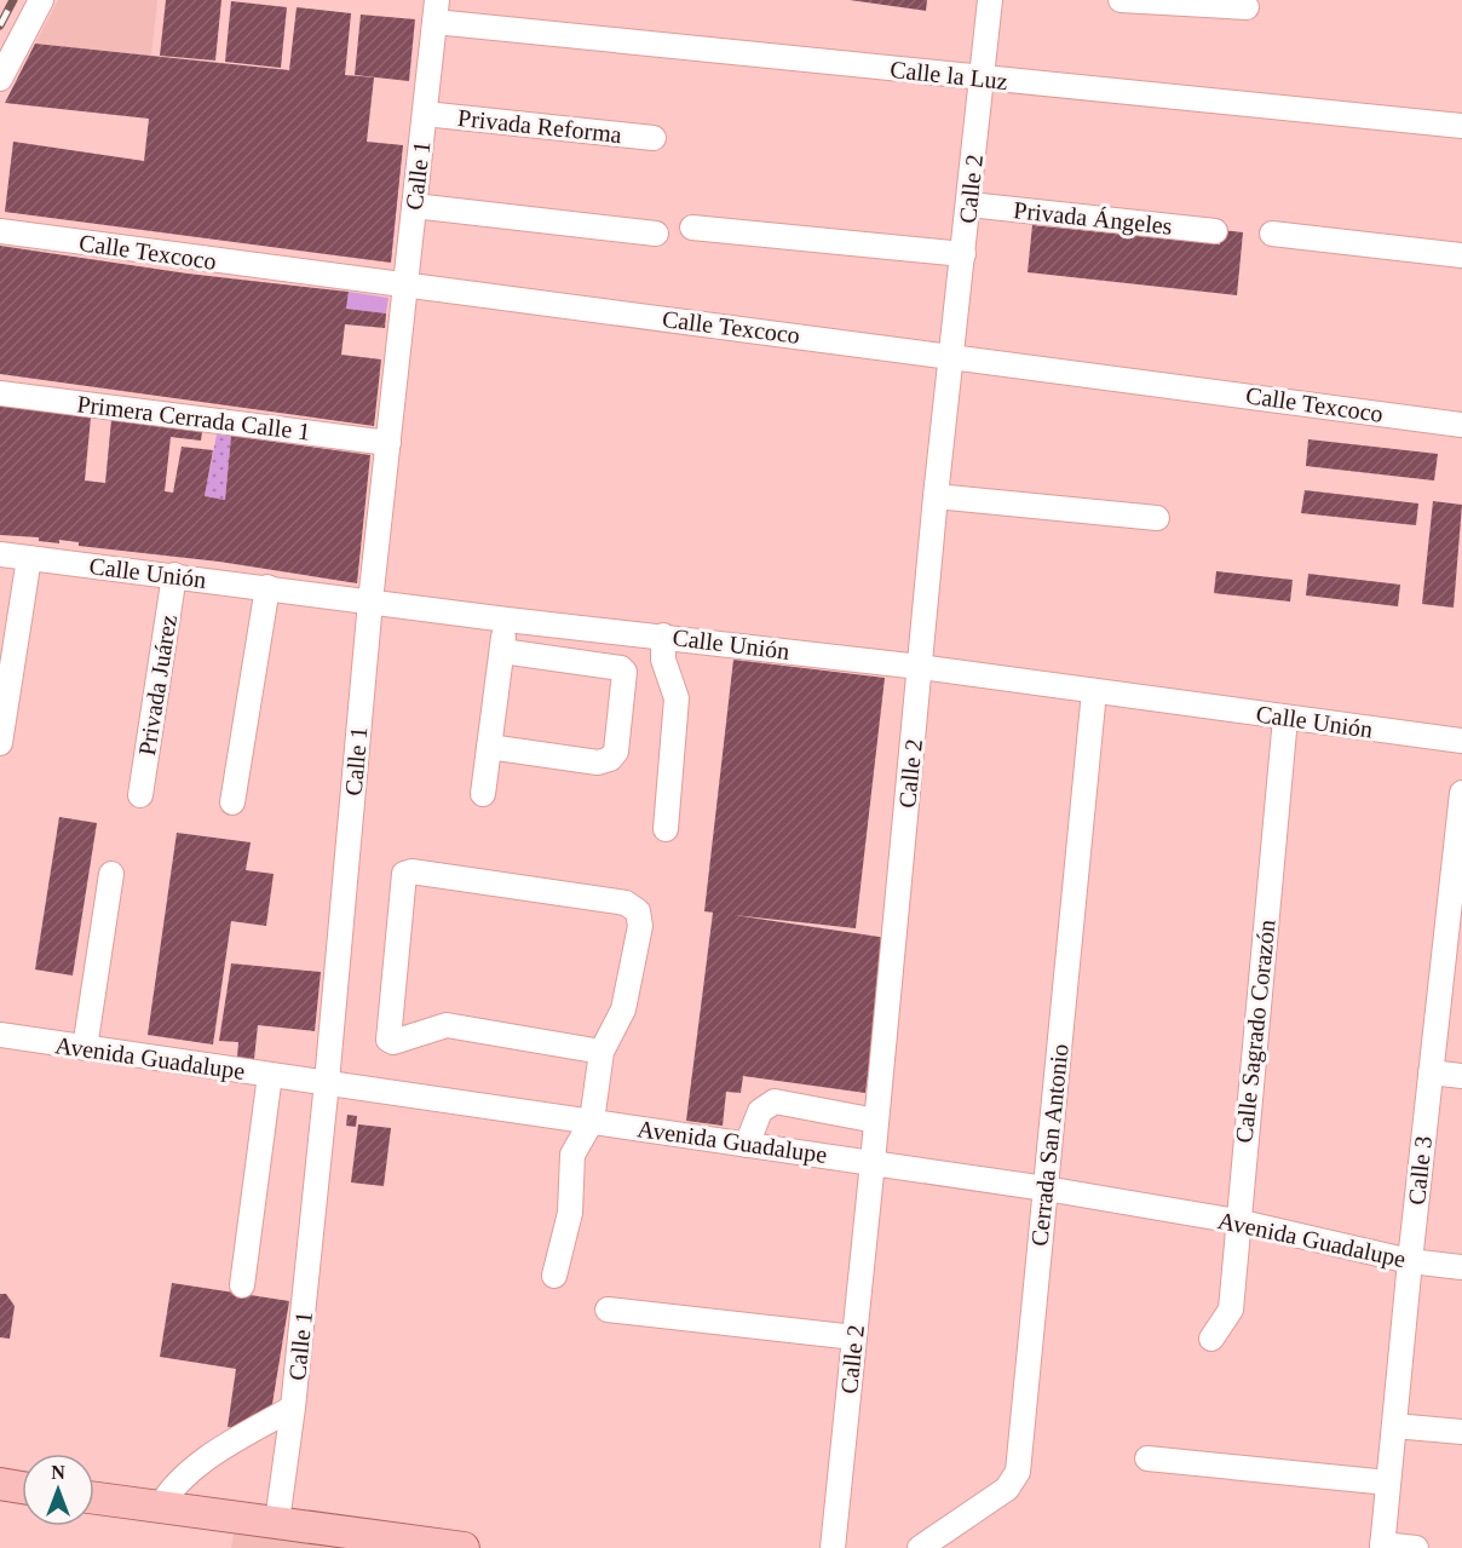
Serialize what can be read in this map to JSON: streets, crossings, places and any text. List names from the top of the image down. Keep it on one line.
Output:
{"streets":{"street":["Calle la Luz","Privada Reforma","Calle 1","Calle 2","Privada Ángeles","Calle Texcoco","Primera Cerrada Calle 1","Calle Unión","Privada Juárez","Calle Sagrado Corazón","Avenida Guadalupe","Cerrada San Antonio","Calle 3"]},"crossings":[["Calle la Luz","Calle 1"],["Calle la Luz","Calle 2"],["Privada Reforma","Calle 1"],["Calle 1","Calle Texcoco"],["Calle 1","Primera Cerrada Calle 1"],["Calle 1","Calle Unión"],["Calle 1","Avenida Guadalupe"],["Calle 2","Privada Ángeles"],["Calle 2","Calle Texcoco"],["Calle 2","Calle Unión"],["Calle 2","Avenida Guadalupe"],["Calle Unión","Privada Juárez"],["Calle Unión","Calle Sagrado Corazón"],["Calle Unión","Cerrada San Antonio"],["Calle Sagrado Corazón","Avenida Guadalupe"],["Avenida Guadalupe","Cerrada San Antonio"],["Avenida Guadalupe","Calle 3"]],"north":"top"}
